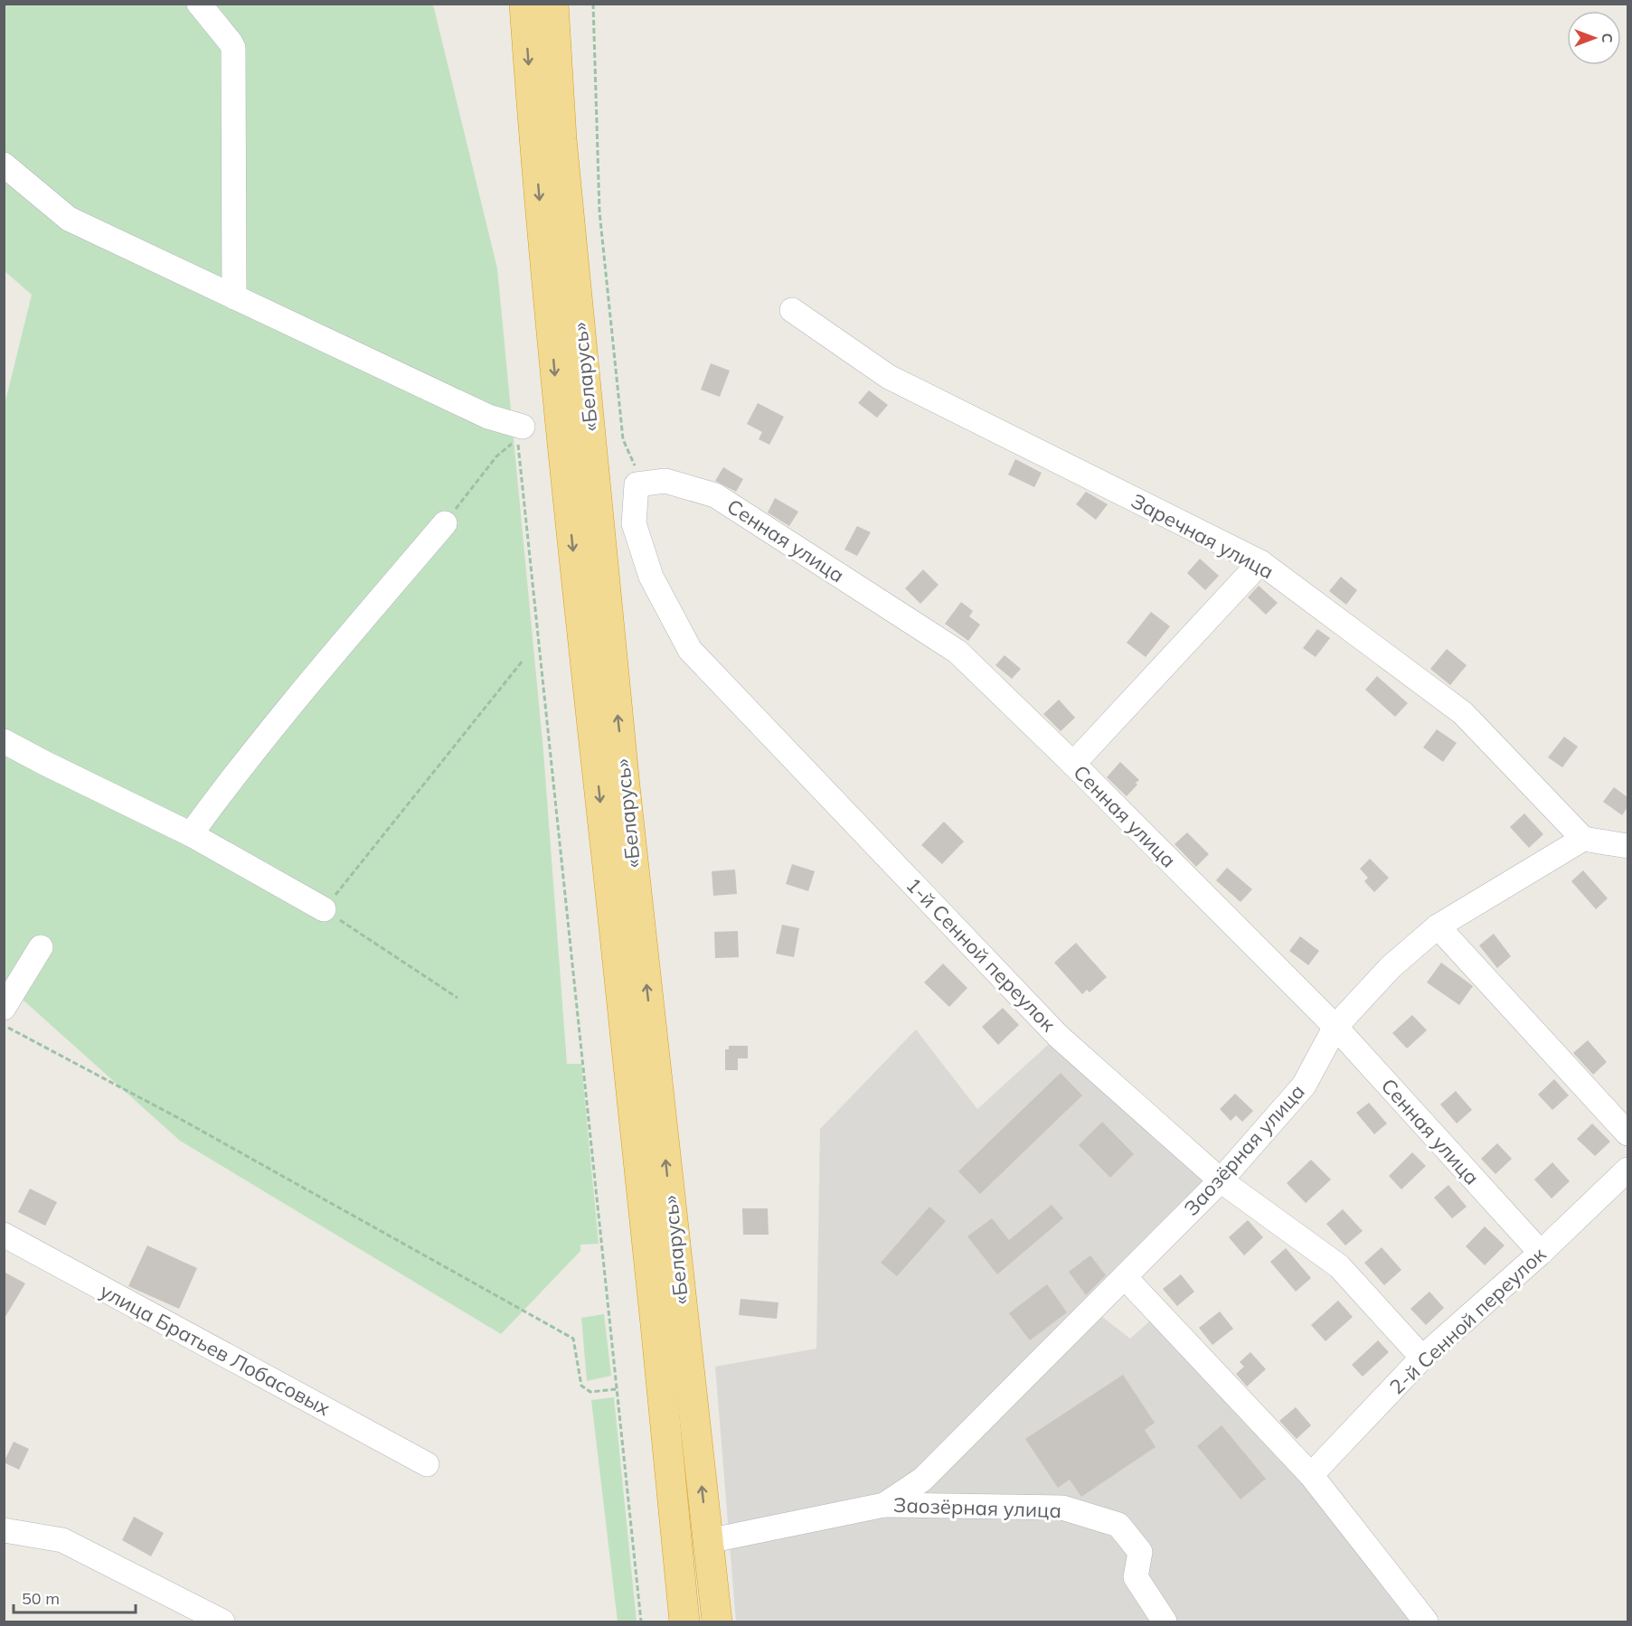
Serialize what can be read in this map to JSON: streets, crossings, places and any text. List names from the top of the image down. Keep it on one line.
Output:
{"streets":{"highway":["«Беларусь»"],"street":["Заречная улица","Сенная улица","1-й Сенной переулок","Заозёрная улица","2-й Сенной переулок","улица Братьев Лобасовых"]},"crossings":[["«Беларусь»","Заозёрная улица"],["Заречная улица","Заозёрная улица"],["Сенная улица","1-й Сенной переулок"],["Сенная улица","Заозёрная улица"],["Сенная улица","2-й Сенной переулок"],["1-й Сенной переулок","Заозёрная улица"],["1-й Сенной переулок","2-й Сенной переулок"]],"scale_bar":"50 m","north":"right"}
